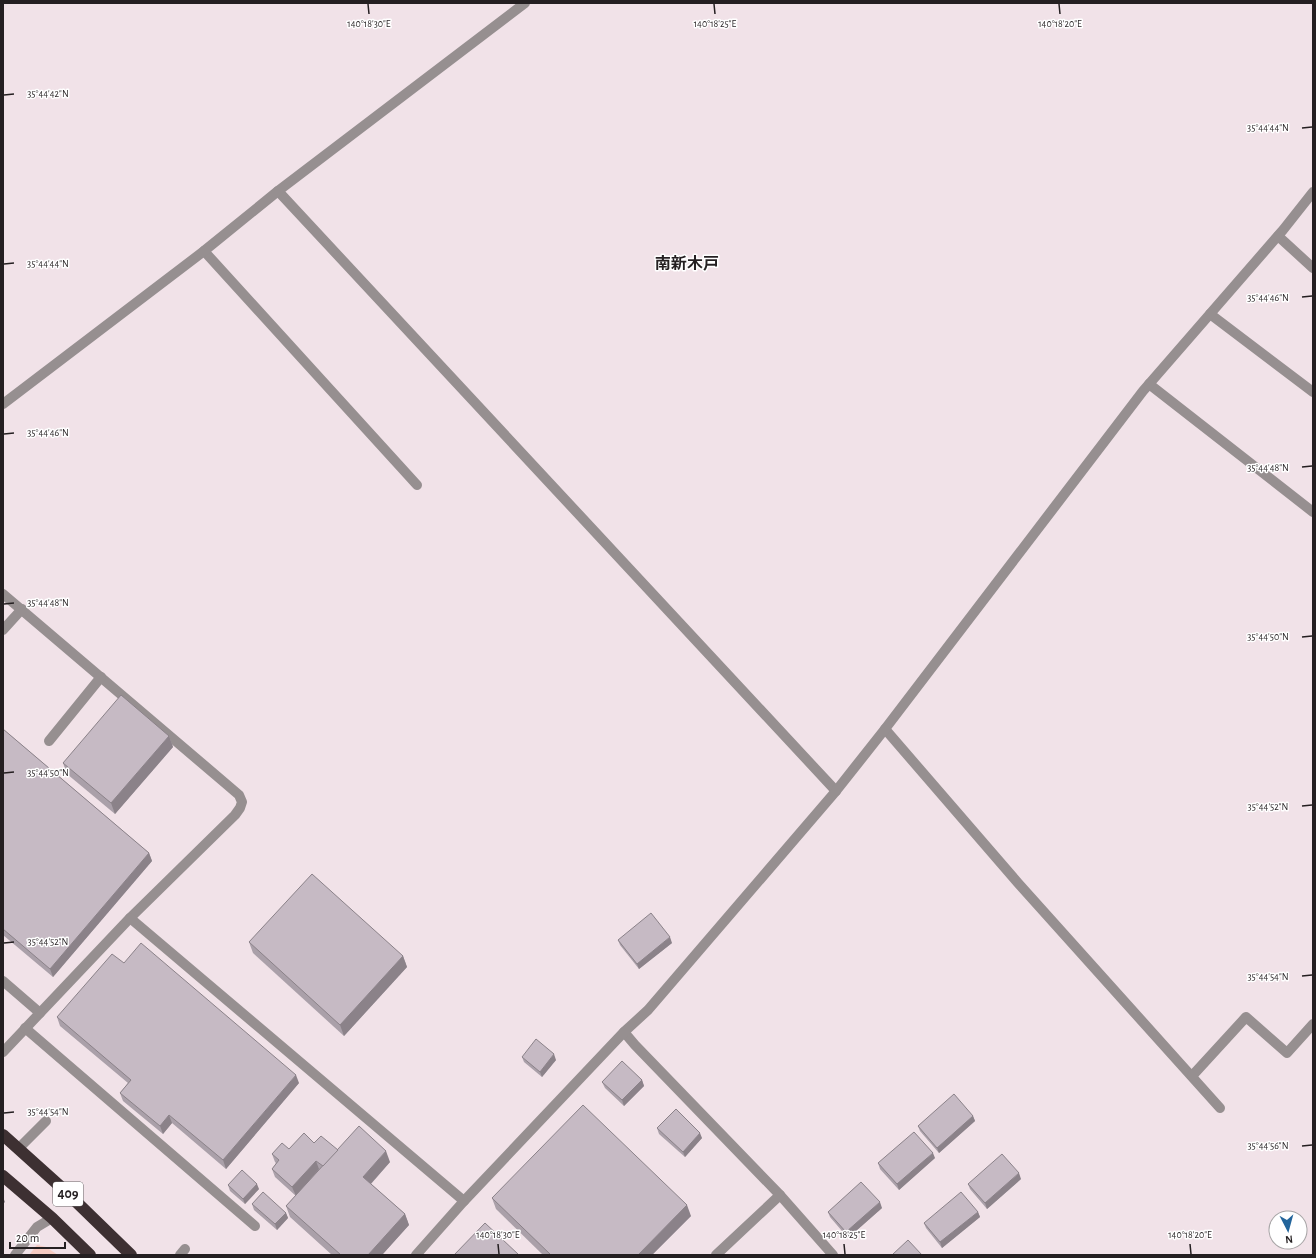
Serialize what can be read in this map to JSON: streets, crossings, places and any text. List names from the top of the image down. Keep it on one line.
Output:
{"streets":{"highway":["409"]},"districts":["南新木戸"],"scale_bar":"20 m","north":"bottom","coordinates":["140°18'30\"E","140°18'25\"E","140°18'20\"E","35°44'42\"N","35°44'44\"N","35°44'46\"N","35°44'48\"N","35°44'50\"N","35°44'52\"N","35°44'54\"N","35°44'56\"N"]}
